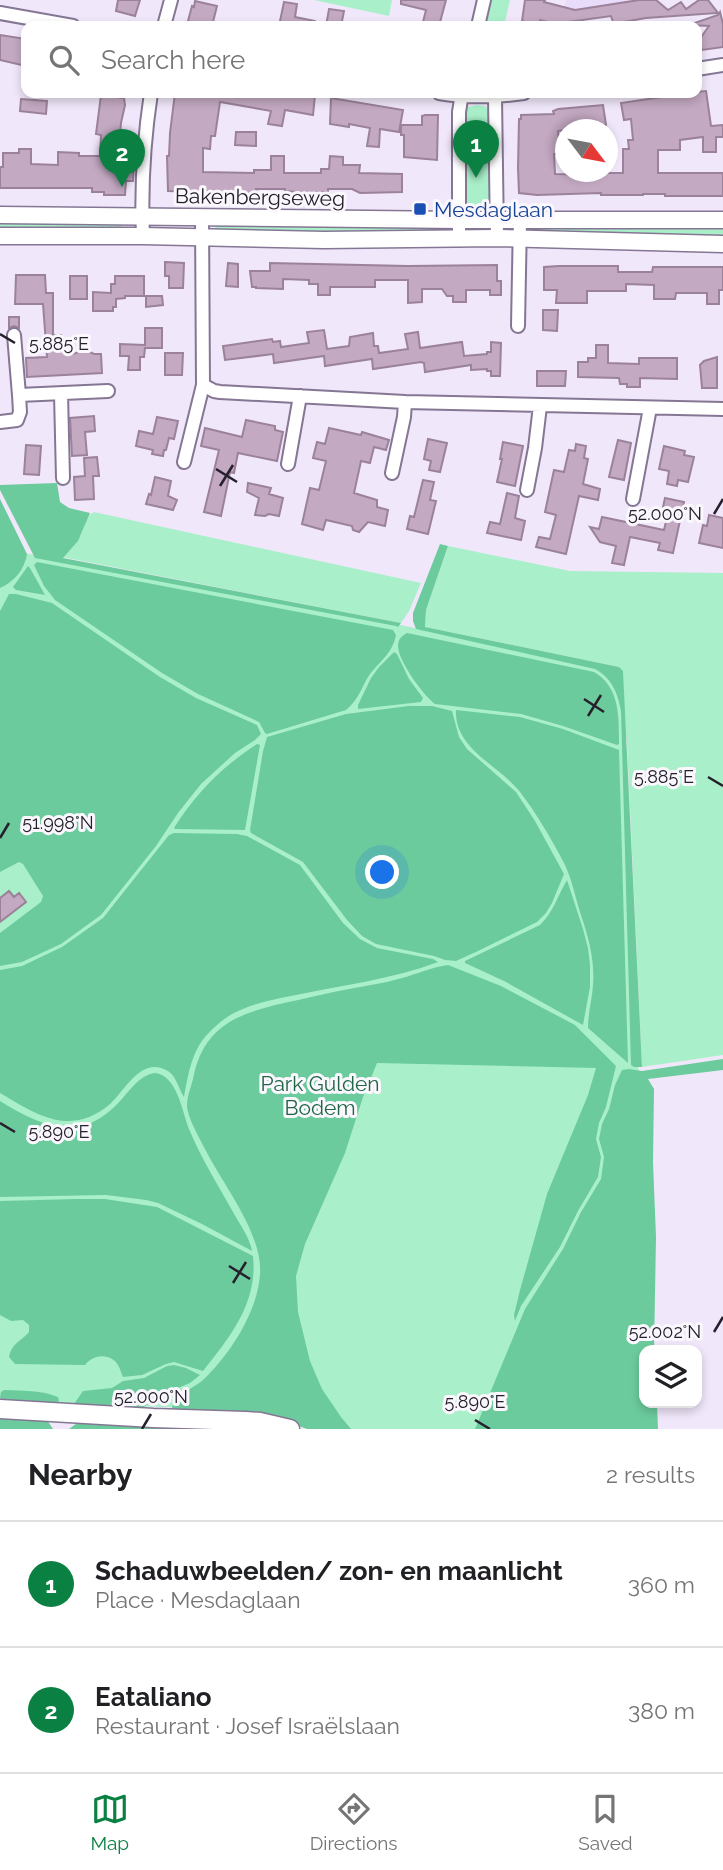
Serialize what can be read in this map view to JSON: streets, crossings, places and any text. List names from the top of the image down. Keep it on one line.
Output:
{"streets":{"street":["Bakenbergseweg"]},"parks":["Park Gulden Bodem"],"places":{"transit":["Mesdaglaan"]},"north":"bottom right","page":{"search":"Search here","pins":["1","2"],"heading":["Nearby","2 results"],"list":[{"mark":"1","name":"Schaduwbeelden/ zon- en maanlicht","note":"Place · Mesdaglaan","value":"360 m"},{"mark":"2","name":"Eataliano","note":"Restaurant · Josef Israëlslaan","value":"380 m"}],"nav":["Map","Directions","Saved"]},"coordinates":["5.885°E","52.000°N","51.998°N","5.890°E","52.002°N"]}
